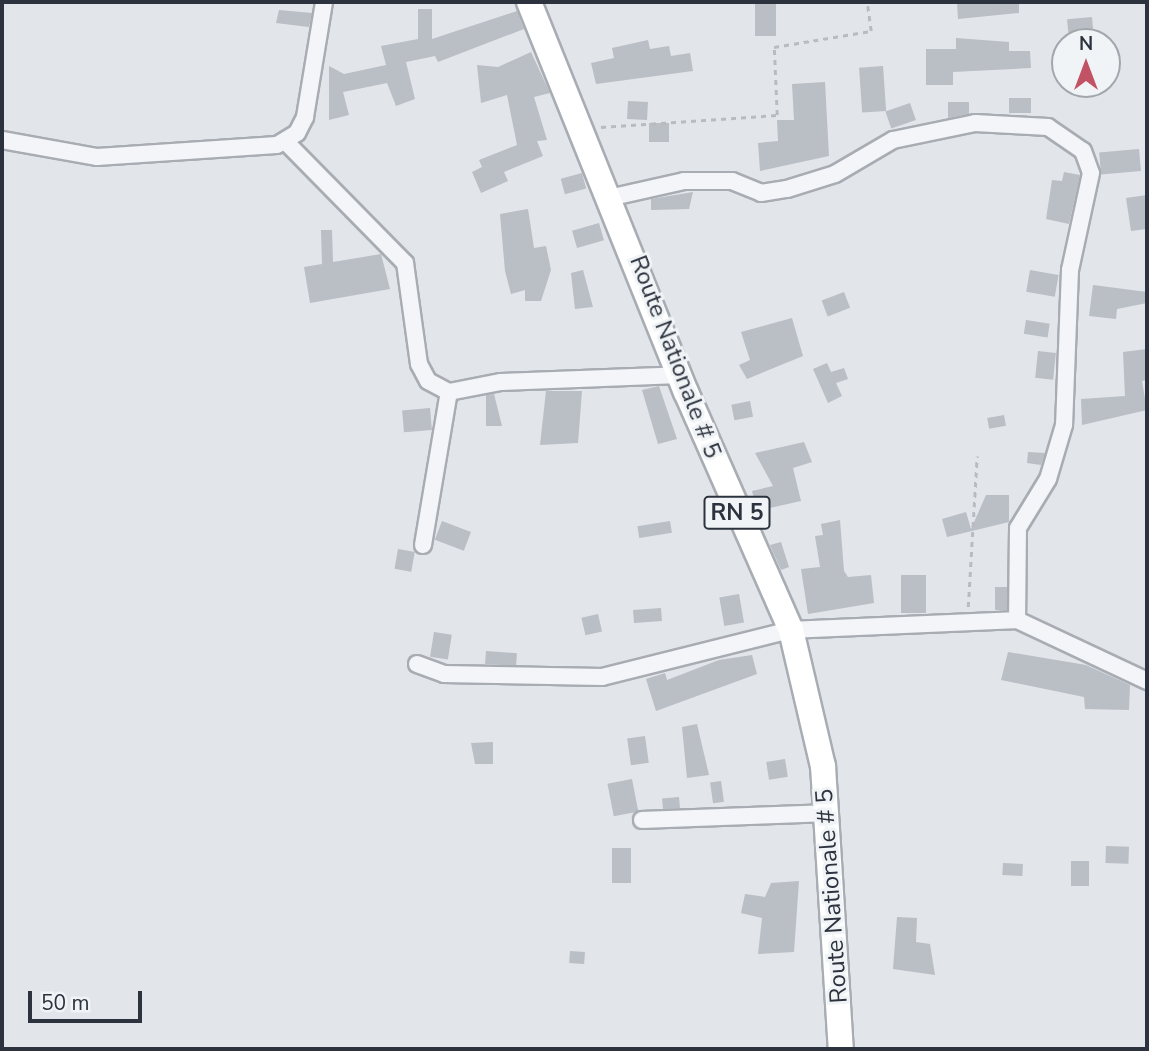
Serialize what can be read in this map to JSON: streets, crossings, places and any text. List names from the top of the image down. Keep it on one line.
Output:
{"streets":{"main road":["Route Nationale # 5","RN 5"]},"scale_bar":"50 m","north":"top"}
